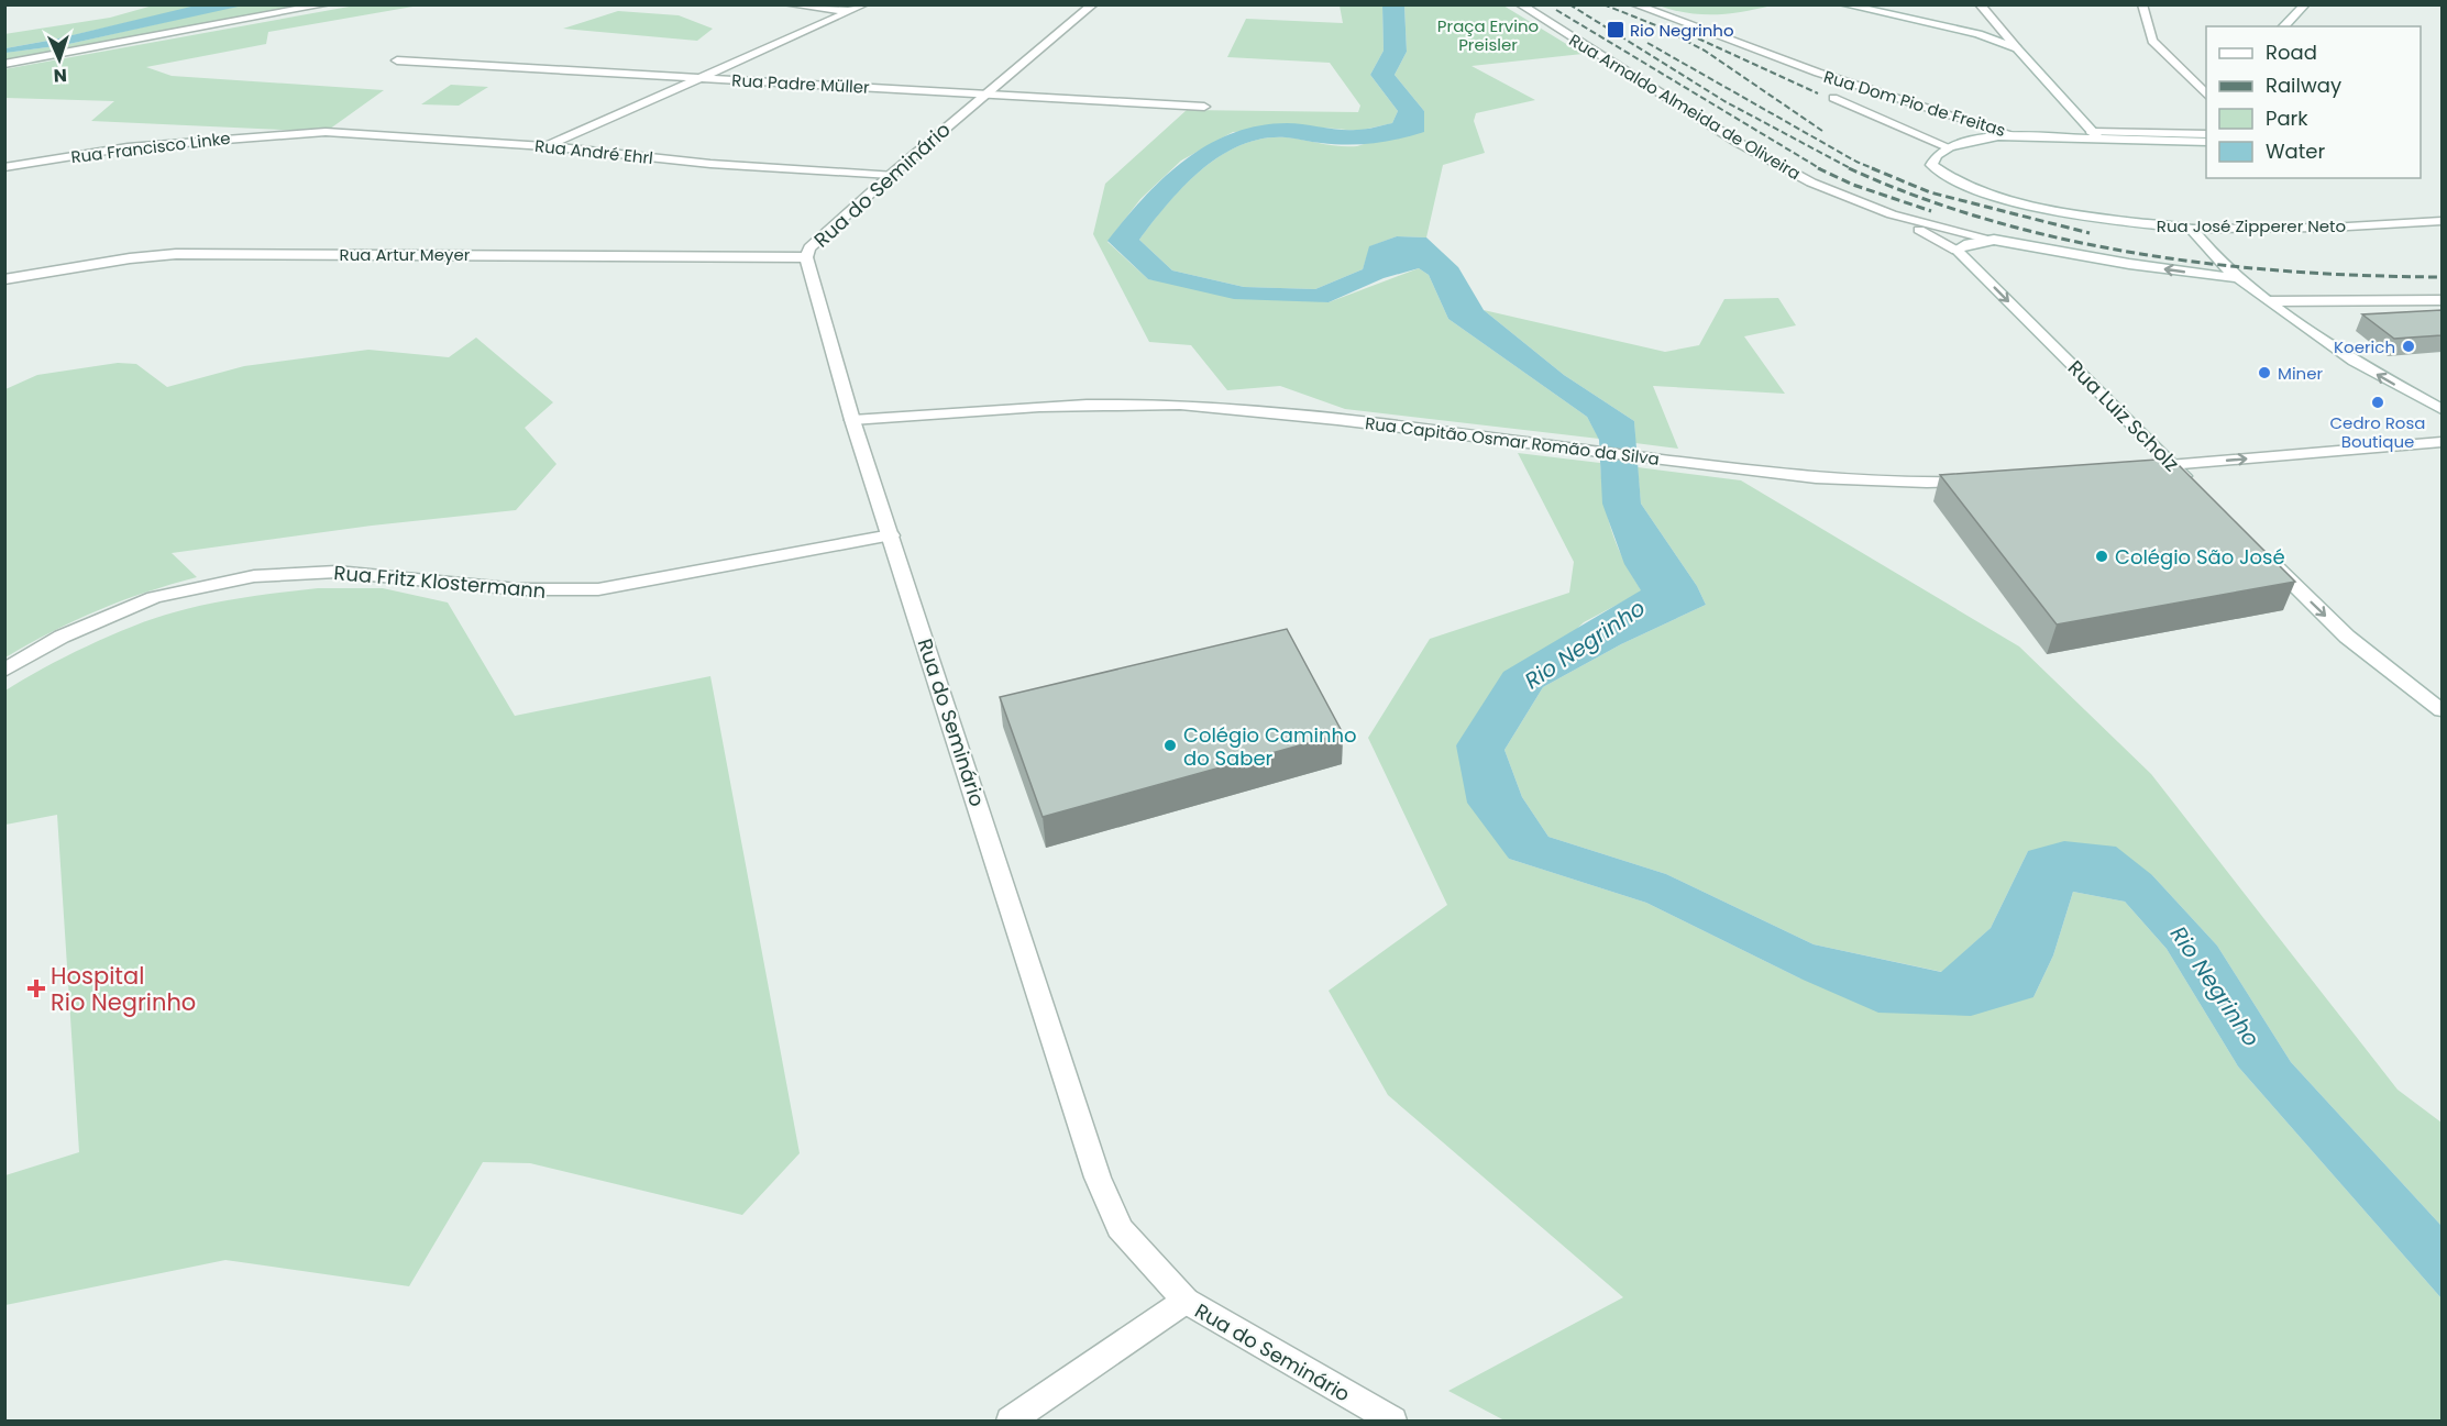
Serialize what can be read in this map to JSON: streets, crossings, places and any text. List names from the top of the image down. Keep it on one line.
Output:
{"streets":{"street":["Rua Padre Müller","Rua Dom Pio de Freitas","Rua Arnaldo Almeida de Oliveira","Rua Francisco Linke","Rua André Ehrl","Rua do Seminário","Rua José Zipperer Neto","Rua Artur Meyer","Rua Luiz Scholz","Rua Capitão Osmar Romão da Silva","Rua Fritz Klostermann"]},"crossings":[["Rua Padre Müller","Rua do Seminário"],["Rua Arnaldo Almeida de Oliveira","Rua Luiz Scholz"],["Rua Francisco Linke","Rua André Ehrl"],["Rua André Ehrl","Rua do Seminário"],["Rua do Seminário","Rua Artur Meyer"],["Rua do Seminário","Rua Capitão Osmar Romão da Silva"],["Rua do Seminário","Rua Fritz Klostermann"]],"one_way":["Rua Luiz Scholz"],"water":["Rio Negrinho"],"parks":["Praça Ervino Preisler"],"places":{"transit":["Rio Negrinho"],"other":["Koerich","Miner","Cedro Rosa Boutique","Colégio São José","Colégio Caminho do Saber"],"health":["Hospital Rio Negrinho"]},"legend":["Road","Railway","Park","Water"],"north":"bottom"}
